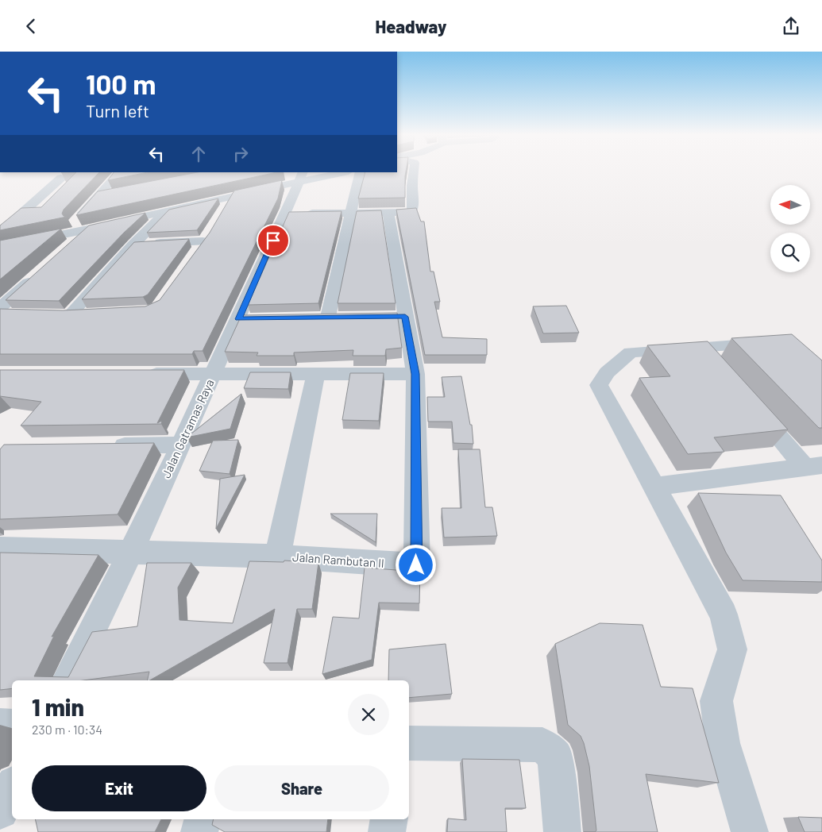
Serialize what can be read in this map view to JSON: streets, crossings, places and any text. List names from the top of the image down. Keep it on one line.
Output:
{"streets":{"street":["Jalan Gatramas Raya","Jalan Rambutan II"]},"crossings":[["Jalan Gatramas Raya","Jalan Rambutan II"]],"north":"left","page":{"header":"Headway","turn":["100 m","Turn left"],"heading":["1 min","230 m · 10:34"],"buttons":["Exit","Share"]}}
